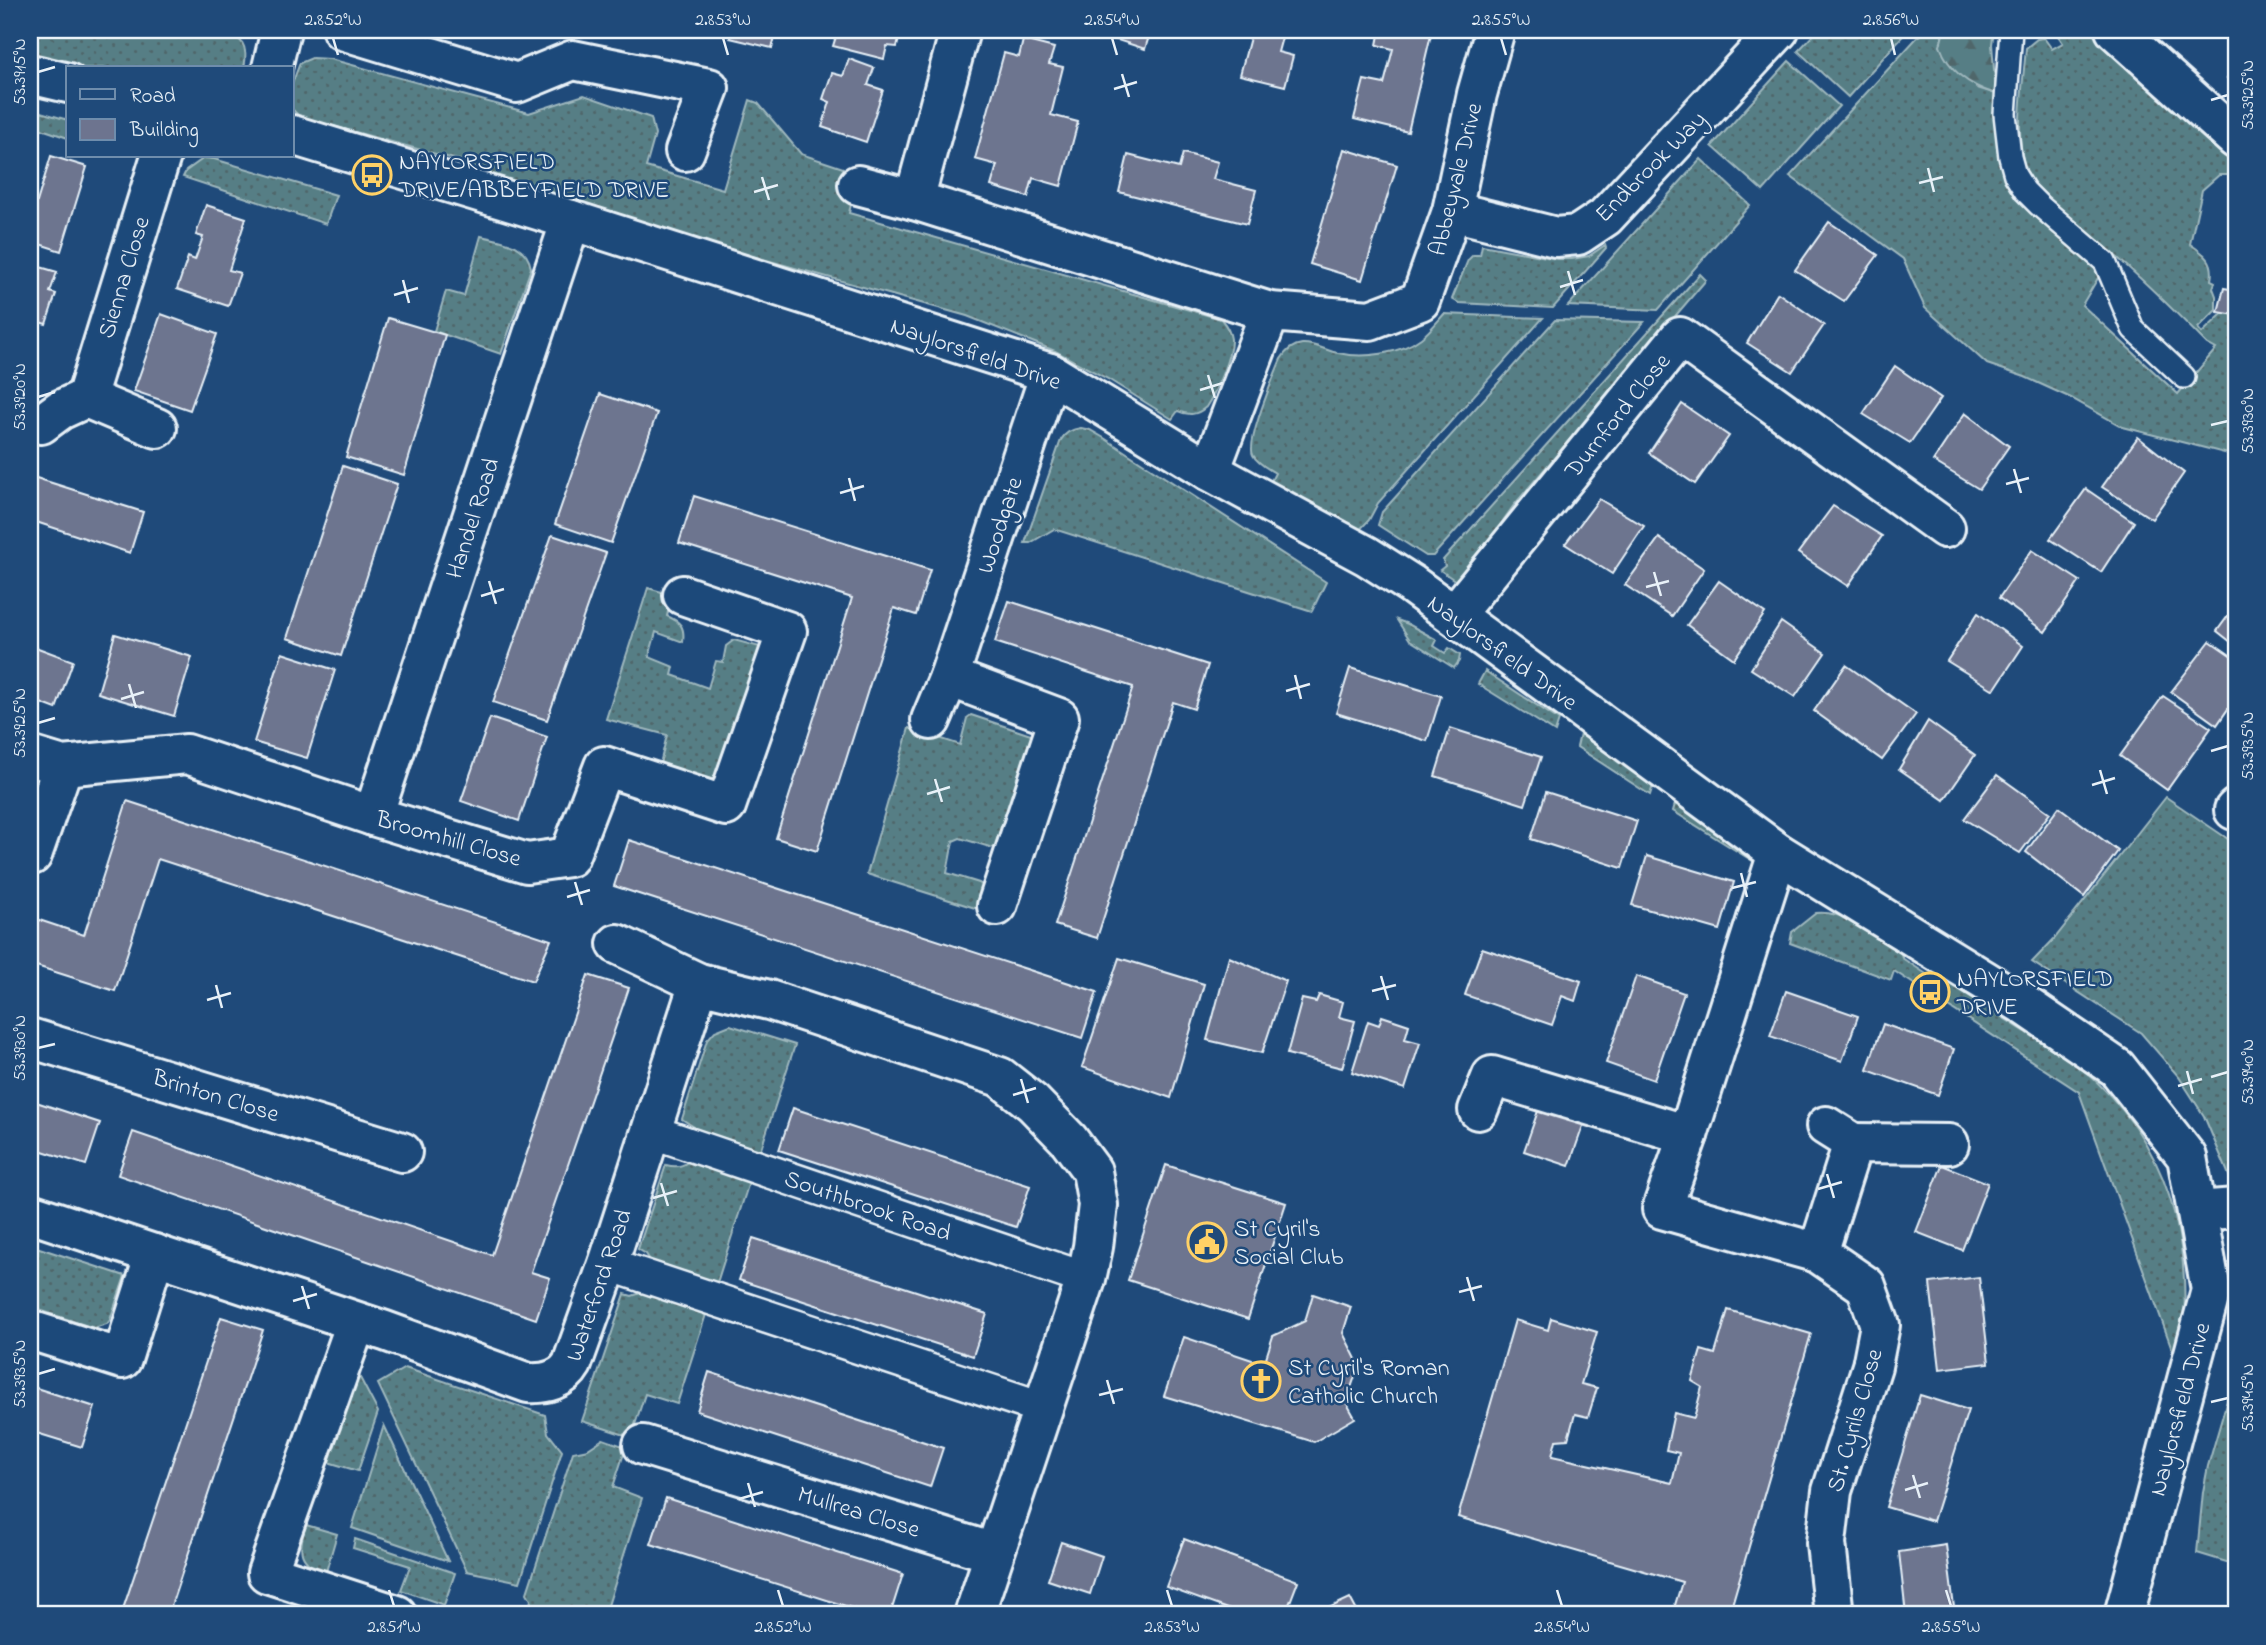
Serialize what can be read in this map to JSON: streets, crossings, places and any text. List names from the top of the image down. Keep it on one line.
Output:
{"streets":{"street":["Endbrook Way","Abbeyvale Drive","Sienna Close","Naylorsfield Drive","Durnford Close","Handel Road","Woodgate","Broomhill Close","Brinton Close","Southbrook Road","Waterford Road","St. Cyrils Close","Mullrea Close"]},"crossings":[["Endbrook Way","Abbeyvale Drive"],["Naylorsfield Drive","Durnford Close"],["Naylorsfield Drive","Handel Road"],["Naylorsfield Drive","Woodgate"],["Naylorsfield Drive","St. Cyrils Close"],["Handel Road","Broomhill Close"],["Southbrook Road","Waterford Road"]],"places":{"bus stop":["NAYLORSFIELD DRIVE/ABBEYFIELD DRIVE","NAYLORSFIELD DRIVE"],"public building":["St Cyril's Social Club"],"church":["St Cyril's Roman Catholic Church"]},"legend":["Road","Building"],"coordinates":["2.852°W","2.853°W","2.854°W","2.855°W","2.856°W","53.3915°N","53.3925°N","53.3920°N","53.3930°N","53.3935°N","53.3940°N","53.3945°N","2.851°W"]}
